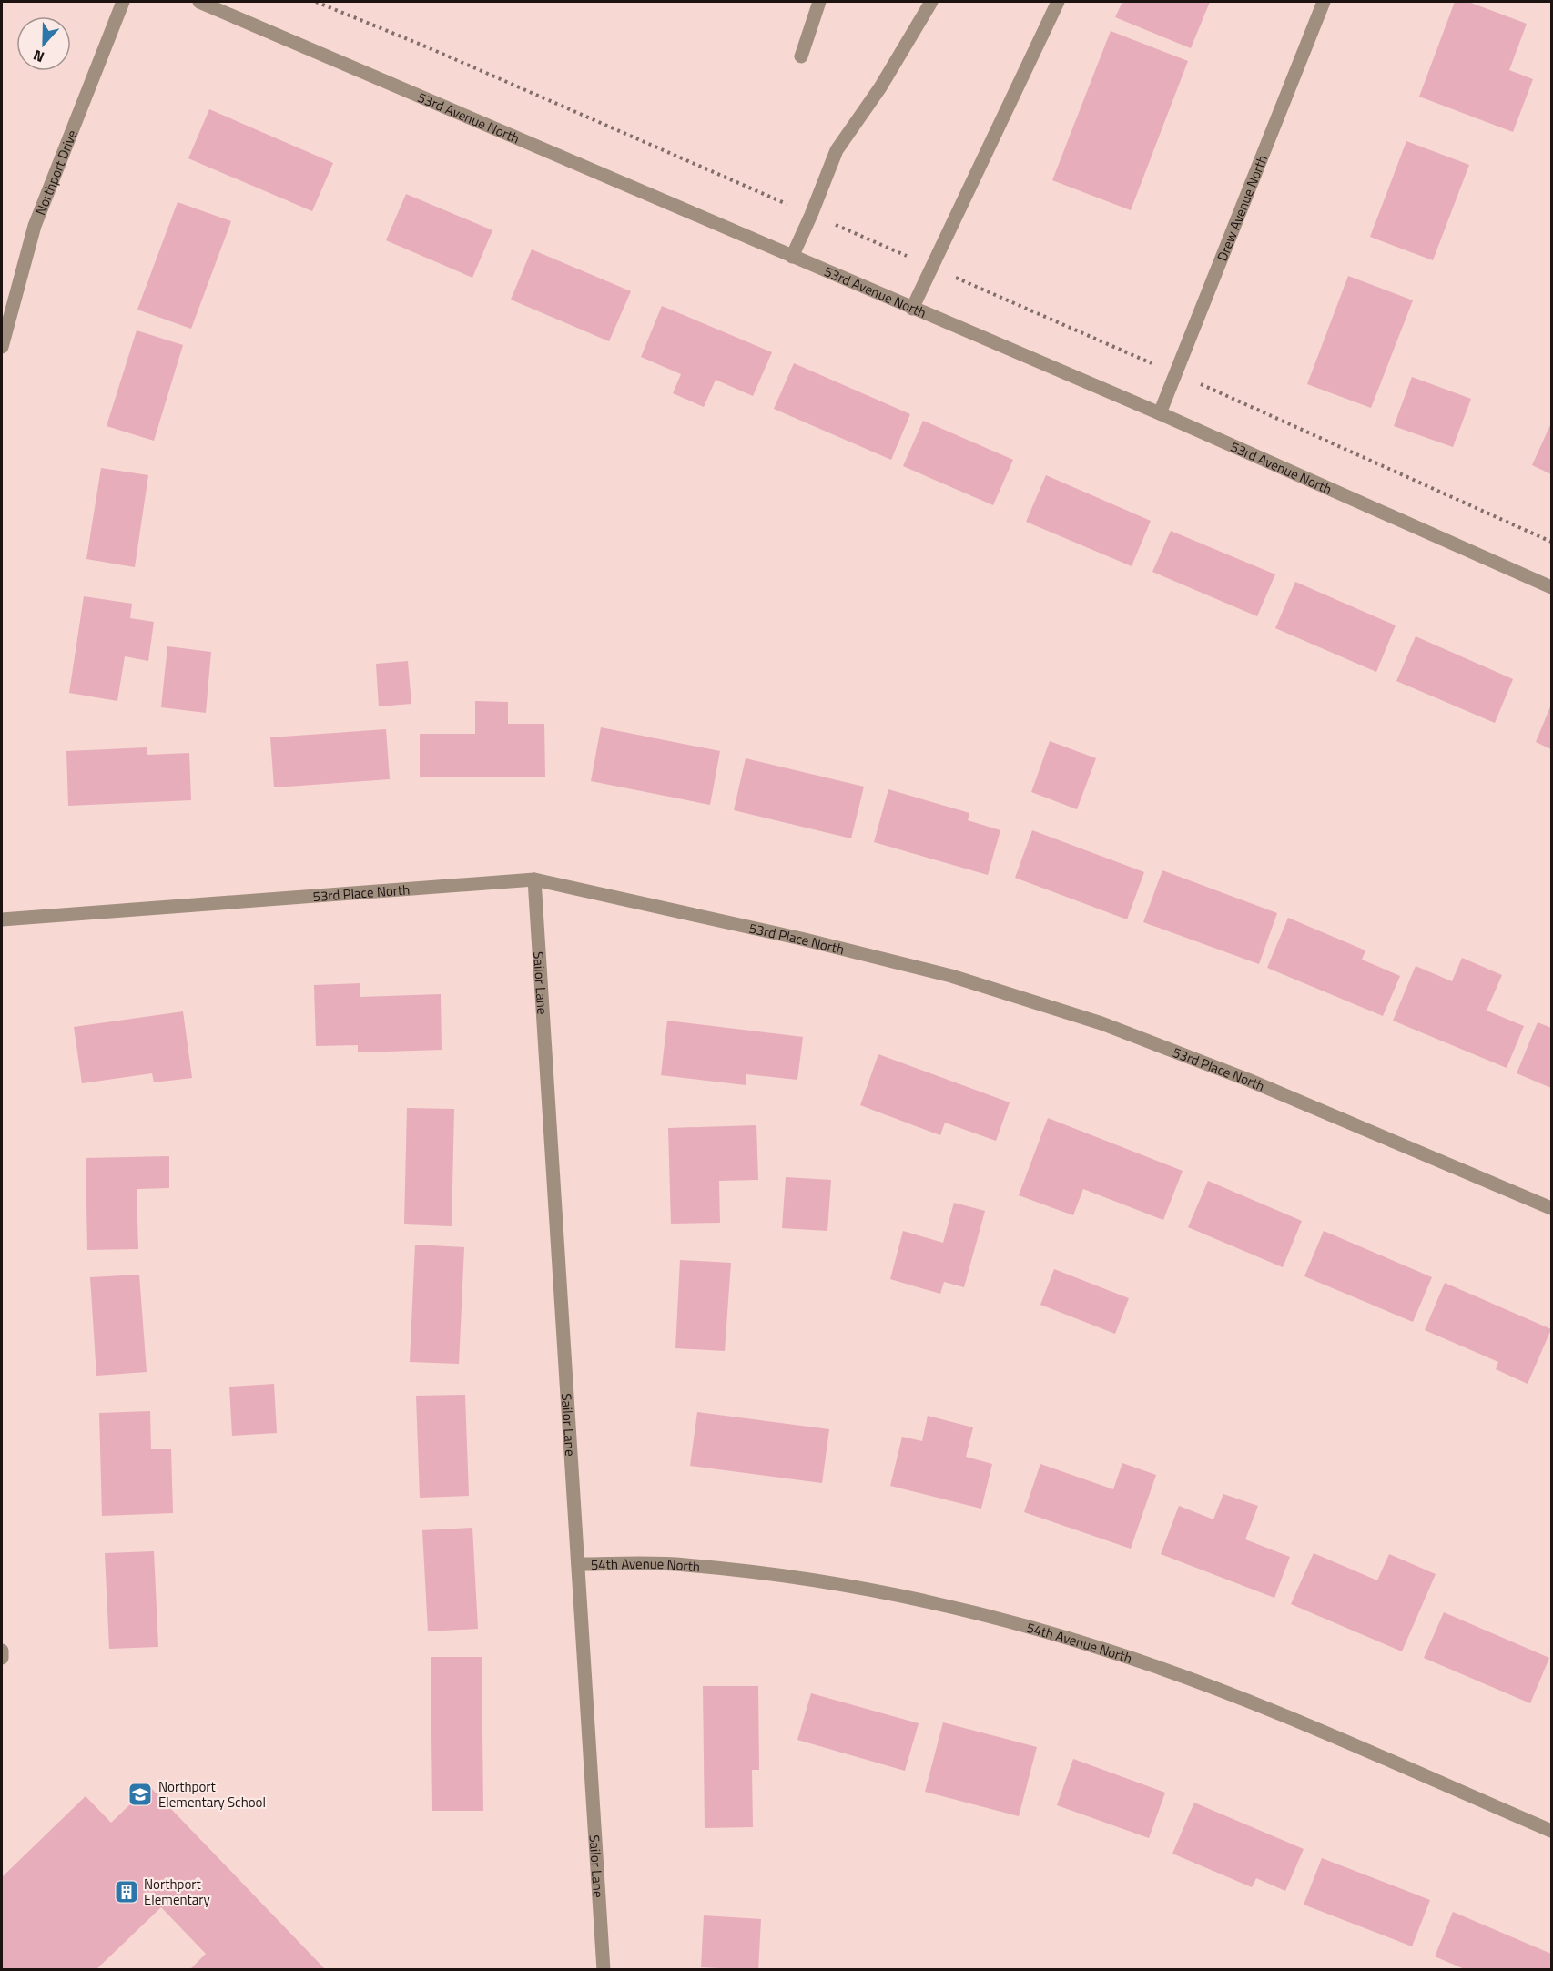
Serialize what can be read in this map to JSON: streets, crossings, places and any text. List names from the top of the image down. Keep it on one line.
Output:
{"streets":{"street":["53rd Avenue North","Northport Drive","Drew Avenue North","53rd Place North","Sailor Lane","54th Avenue North"]},"crossings":[["53rd Avenue North","Drew Avenue North"],["53rd Place North","Sailor Lane"],["Sailor Lane","54th Avenue North"]],"places":{"school or university":["Northport Elementary School"],"building":["Northport Elementary"]},"north":"bottom"}
